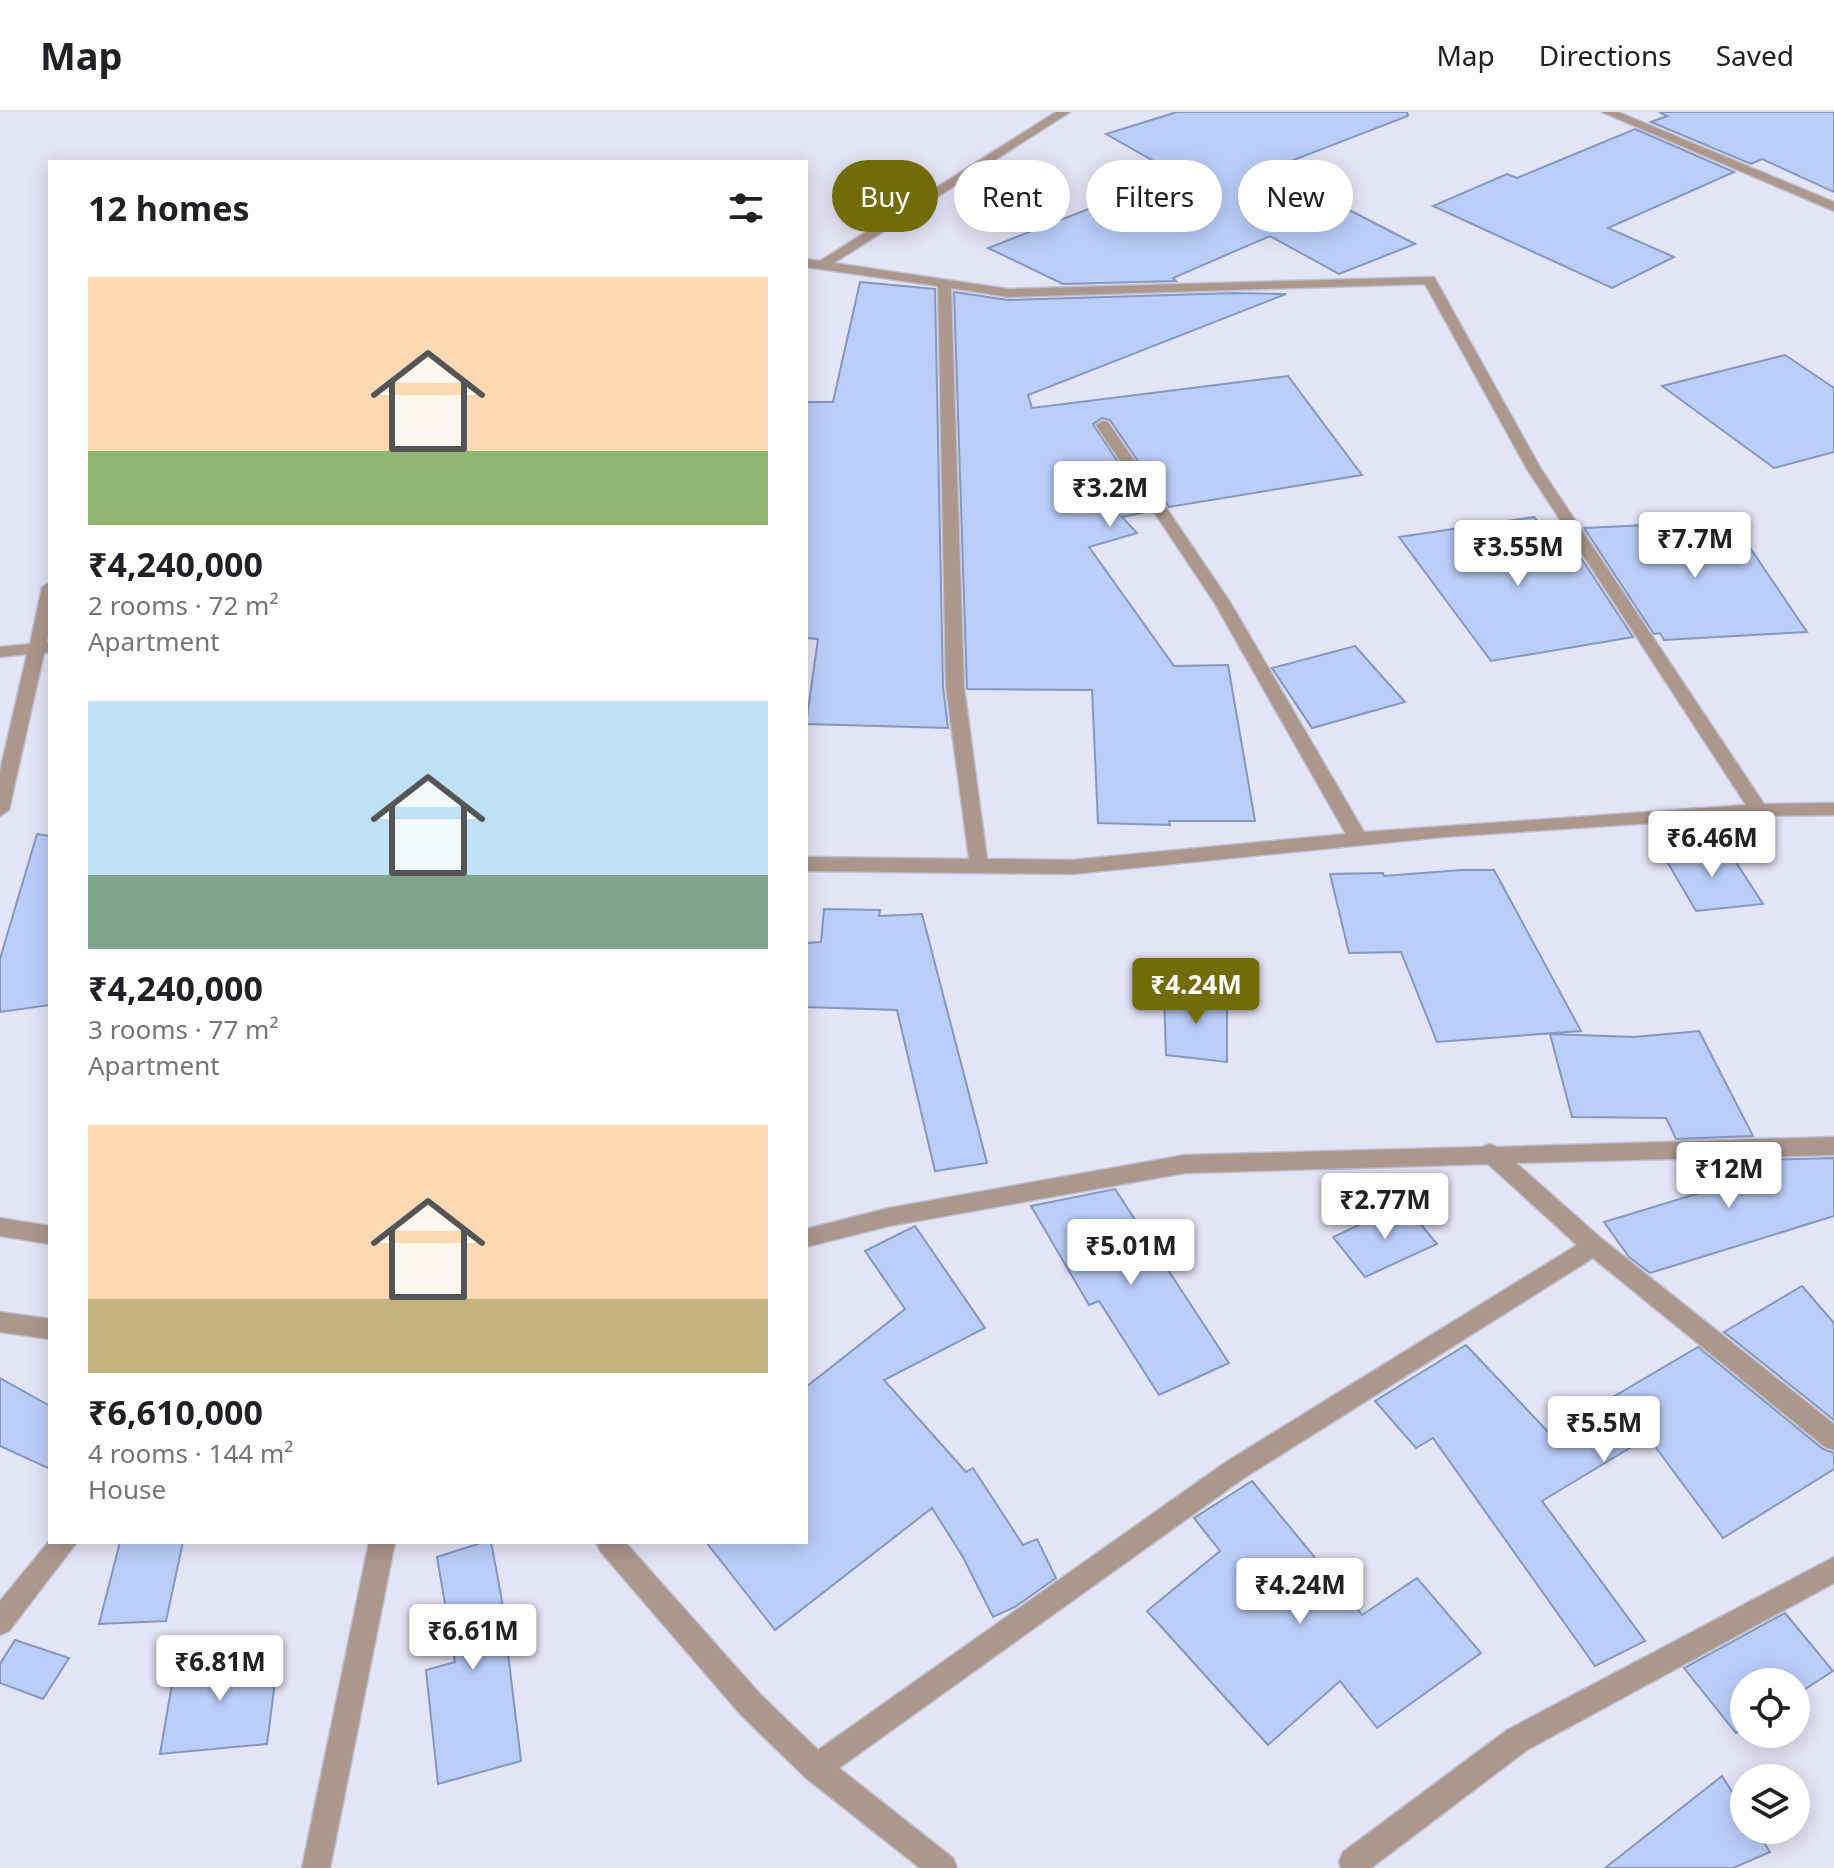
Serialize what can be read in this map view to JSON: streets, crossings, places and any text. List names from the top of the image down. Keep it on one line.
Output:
{"page":{"header":"Map","nav":["Map","Directions","Saved"],"chip":["Buy","Rent","Filters","New"],"heading":"12 homes","list":[{"name":"₹4,240,000","note":"2 rooms · 72 m² · Apartment"},{"name":"₹4,240,000","note":"3 rooms · 77 m² · Apartment"},{"name":"₹6,610,000","note":"4 rooms · 144 m² · House"}],"price":["₹3.2M","₹7.7M","₹3.55M","₹6.46M","₹4.24M","₹12M","₹2.77M","₹5.01M","₹5.5M","₹4.24M","₹6.61M","₹6.81M"]}}
